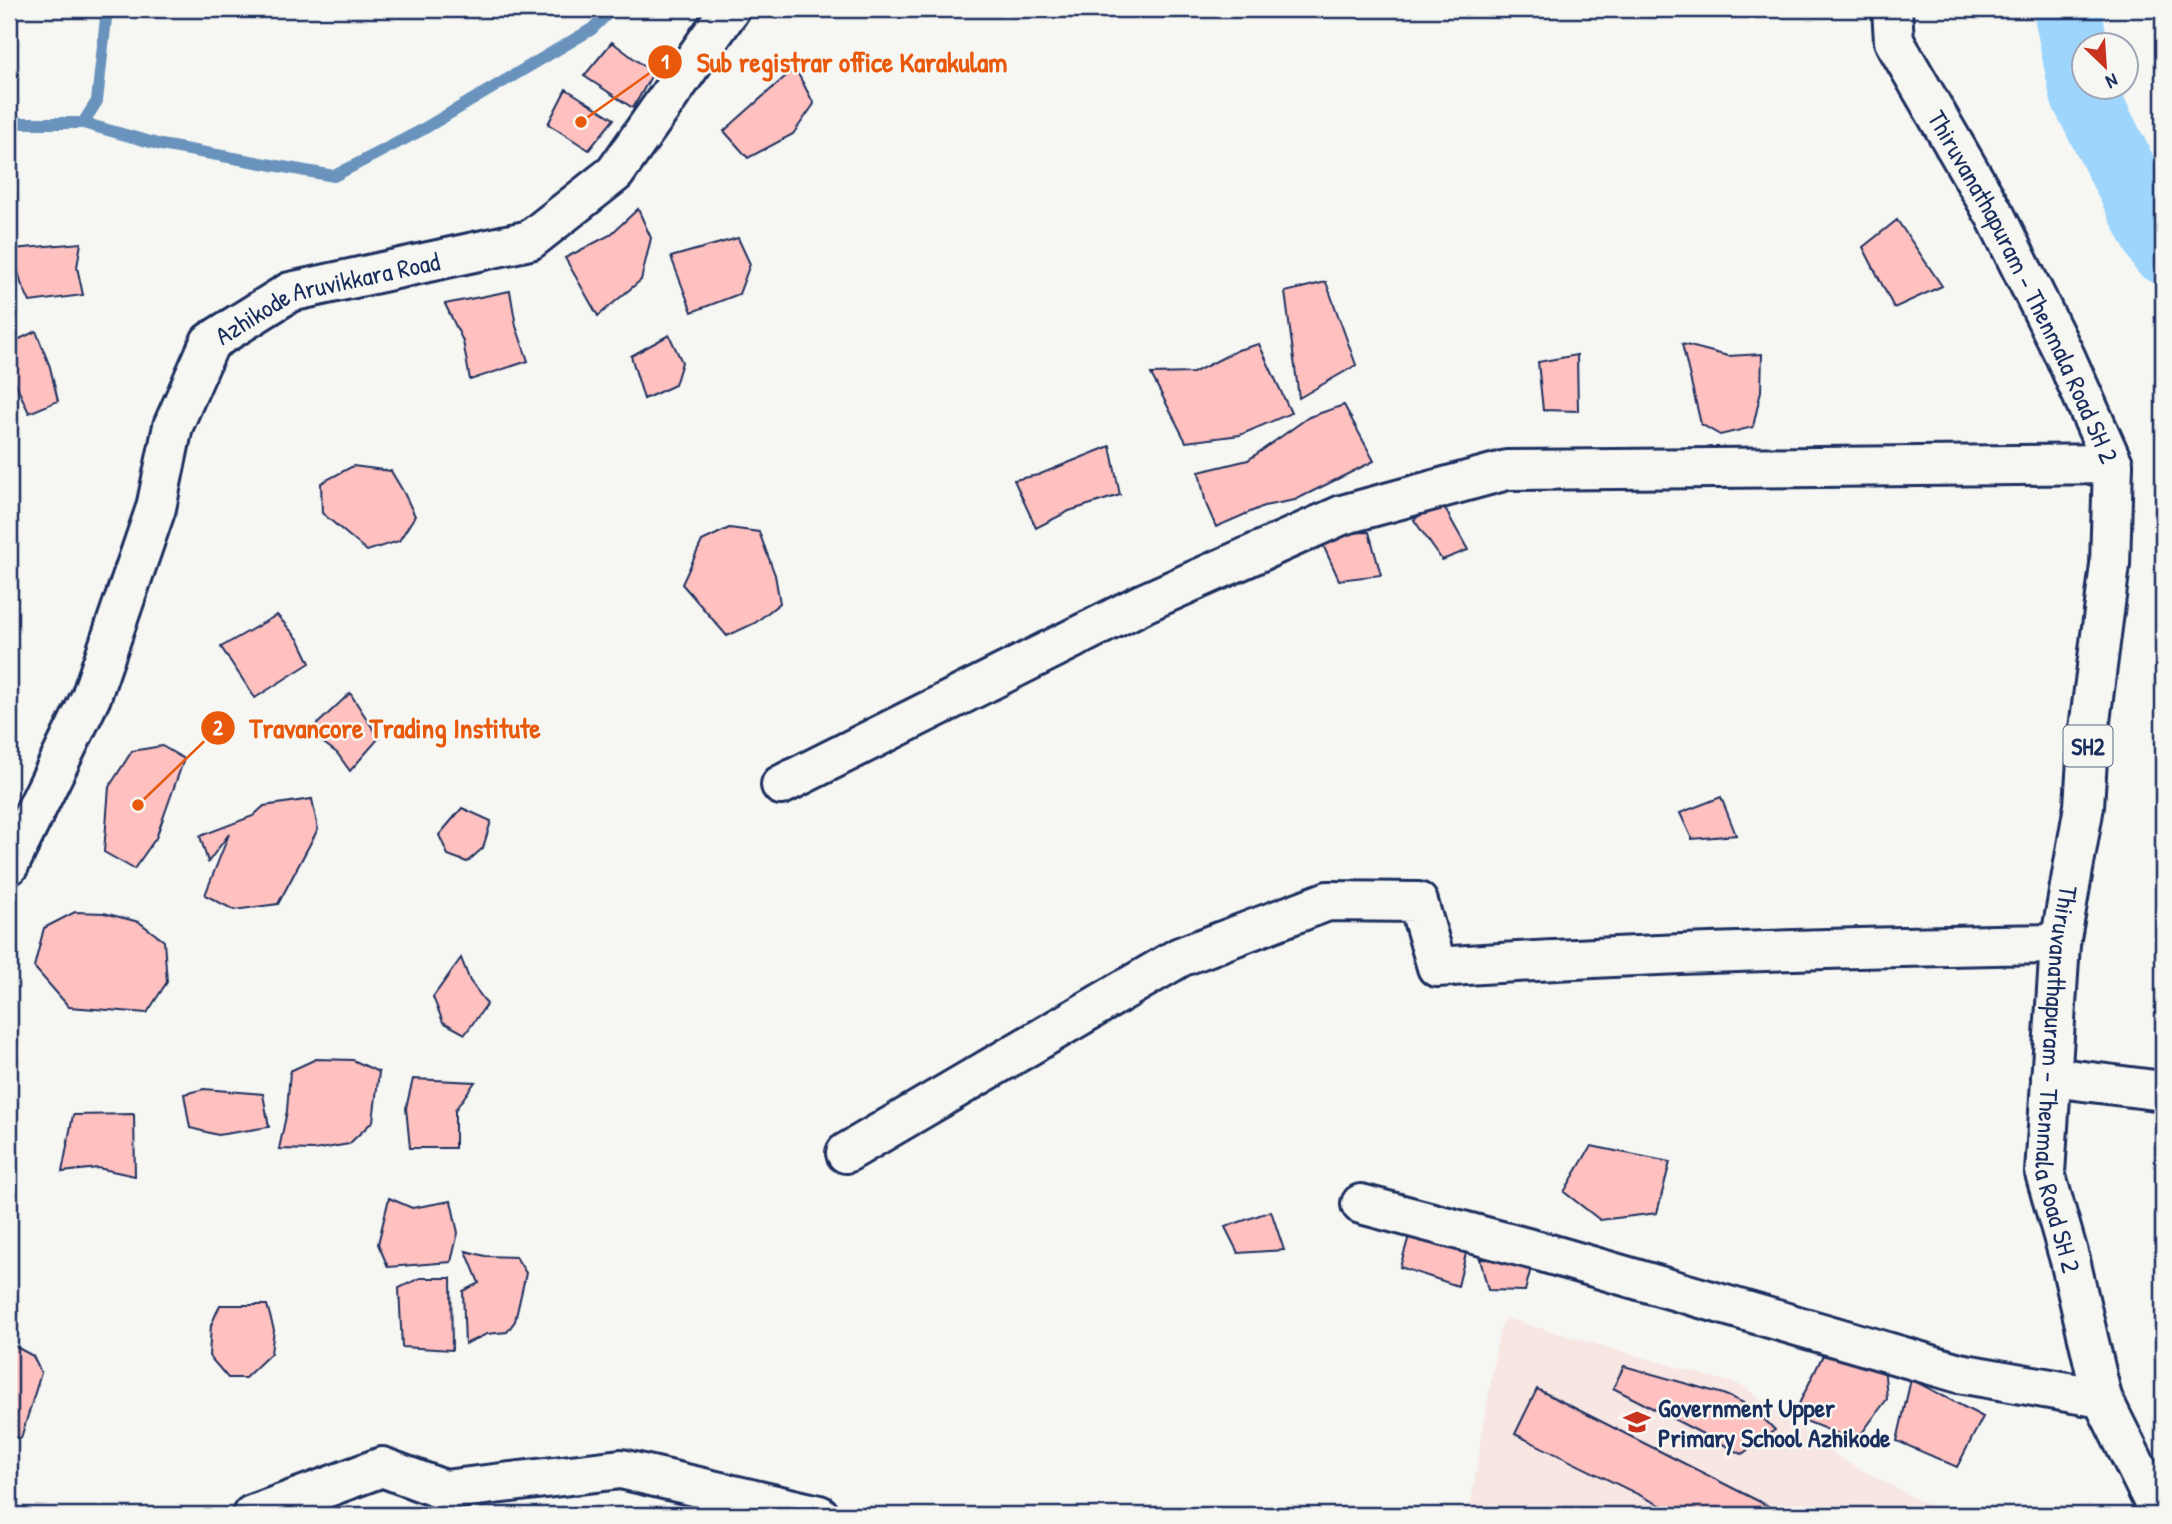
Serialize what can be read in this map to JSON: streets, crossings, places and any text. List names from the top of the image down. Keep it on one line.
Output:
{"streets":{"street":["Thiruvanathapuram - Thenmala Road SH 2","Azhikode Aruvikkara Road","SH2"]},"places":{"other":["Sub registrar office Karakulam","Travancore Trading Institute"],"school or university":["Government Upper Primary School Azhikode"]},"north":"bottom right"}
